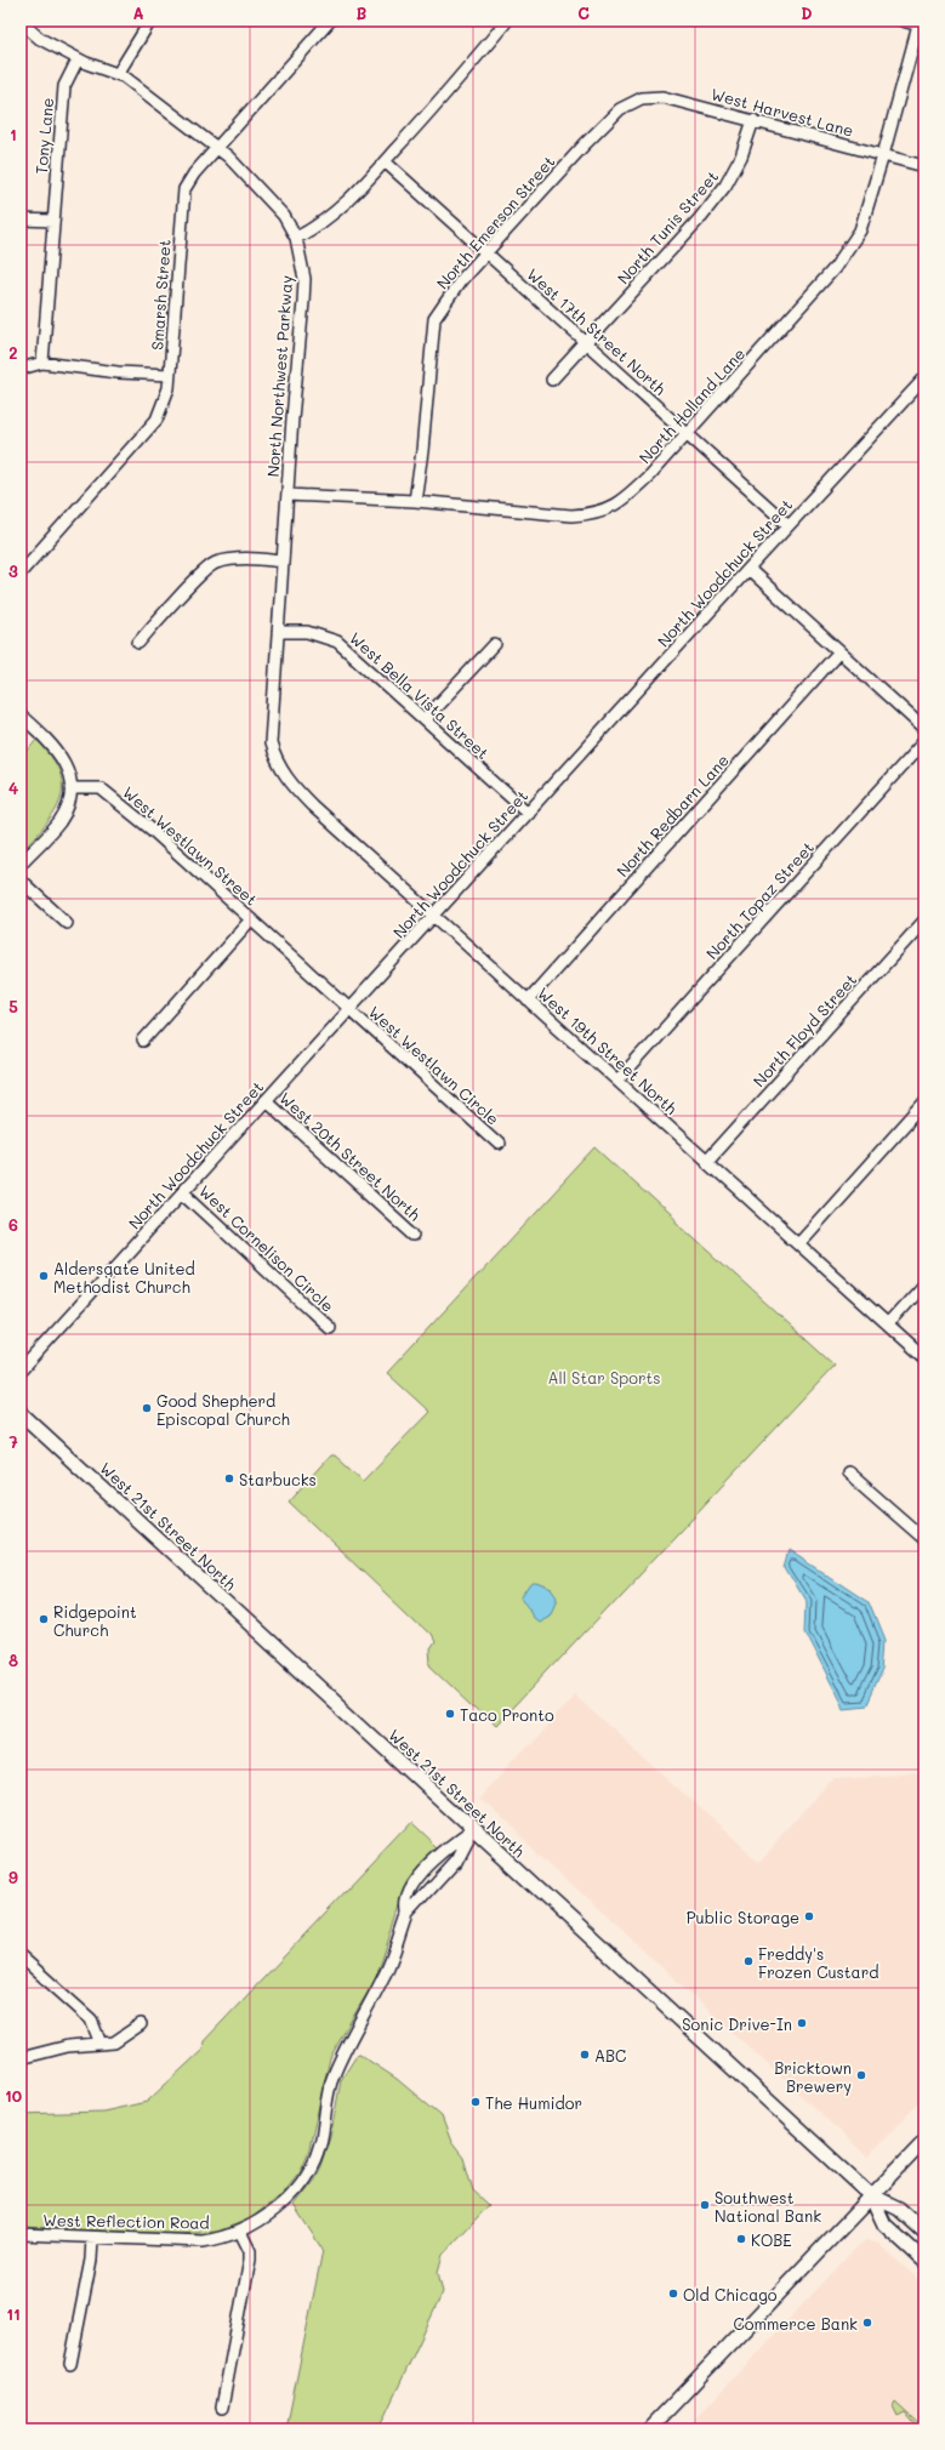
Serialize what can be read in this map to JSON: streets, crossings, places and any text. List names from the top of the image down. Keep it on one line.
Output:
{"streets":{"main road":["West 21st Street North"],"street":["West Harvest Lane","Tony Lane","North Emerson Street","North Tunis Street","Smarsh Street","West 17th Street North","North Northwest Parkway","North Holland Lane","North Woodchuck Street","West Bella Vista Street","North Redbarn Lane","West Westlawn Street","North Topaz Street","North Floyd Street","West 19th Street North","West Westlawn Circle","West 20th Street North","West Cornelison Circle","West Reflection Road"]},"crossings":[["West Harvest Lane","North Emerson Street"],["West Harvest Lane","North Tunis Street"],["West Harvest Lane","North Holland Lane"],["Tony Lane","North Northwest Parkway"],["North Emerson Street","West 17th Street North"],["North Emerson Street","North Holland Lane"],["North Tunis Street","West 17th Street North"],["Smarsh Street","North Northwest Parkway"],["West 17th Street North","North Holland Lane"],["West 17th Street North","North Woodchuck Street"],["North Northwest Parkway","North Holland Lane"],["North Northwest Parkway","West Bella Vista Street"],["North Northwest Parkway","West 19th Street North"],["North Woodchuck Street","West Bella Vista Street"],["North Woodchuck Street","West Westlawn Street"],["North Woodchuck Street","West 19th Street North"],["North Woodchuck Street","West Westlawn Circle"],["North Woodchuck Street","West 20th Street North"],["North Woodchuck Street","West Cornelison Circle"],["North Redbarn Lane","West 19th Street North"],["West Westlawn Street","West Westlawn Circle"],["North Topaz Street","West 19th Street North"],["North Floyd Street","West 19th Street North"],["West 21st Street North","West Reflection Road"]],"parks":["All Star Sports"],"places":["Aldersgate United Methodist Church","Good Shepherd Episcopal Church","Starbucks","Ridgepoint Church","Taco Pronto","Public Storage","Freddy's Frozen Custard","Sonic Drive-In","ABC","Bricktown Brewery","The Humidor","Southwest National Bank","KOBE","Old Chicago","Commerce Bank"],"grid":{"columns":["A","B","C","D"],"rows":["1","2","3","4","5","6","7","8","9","10","11"]}}
